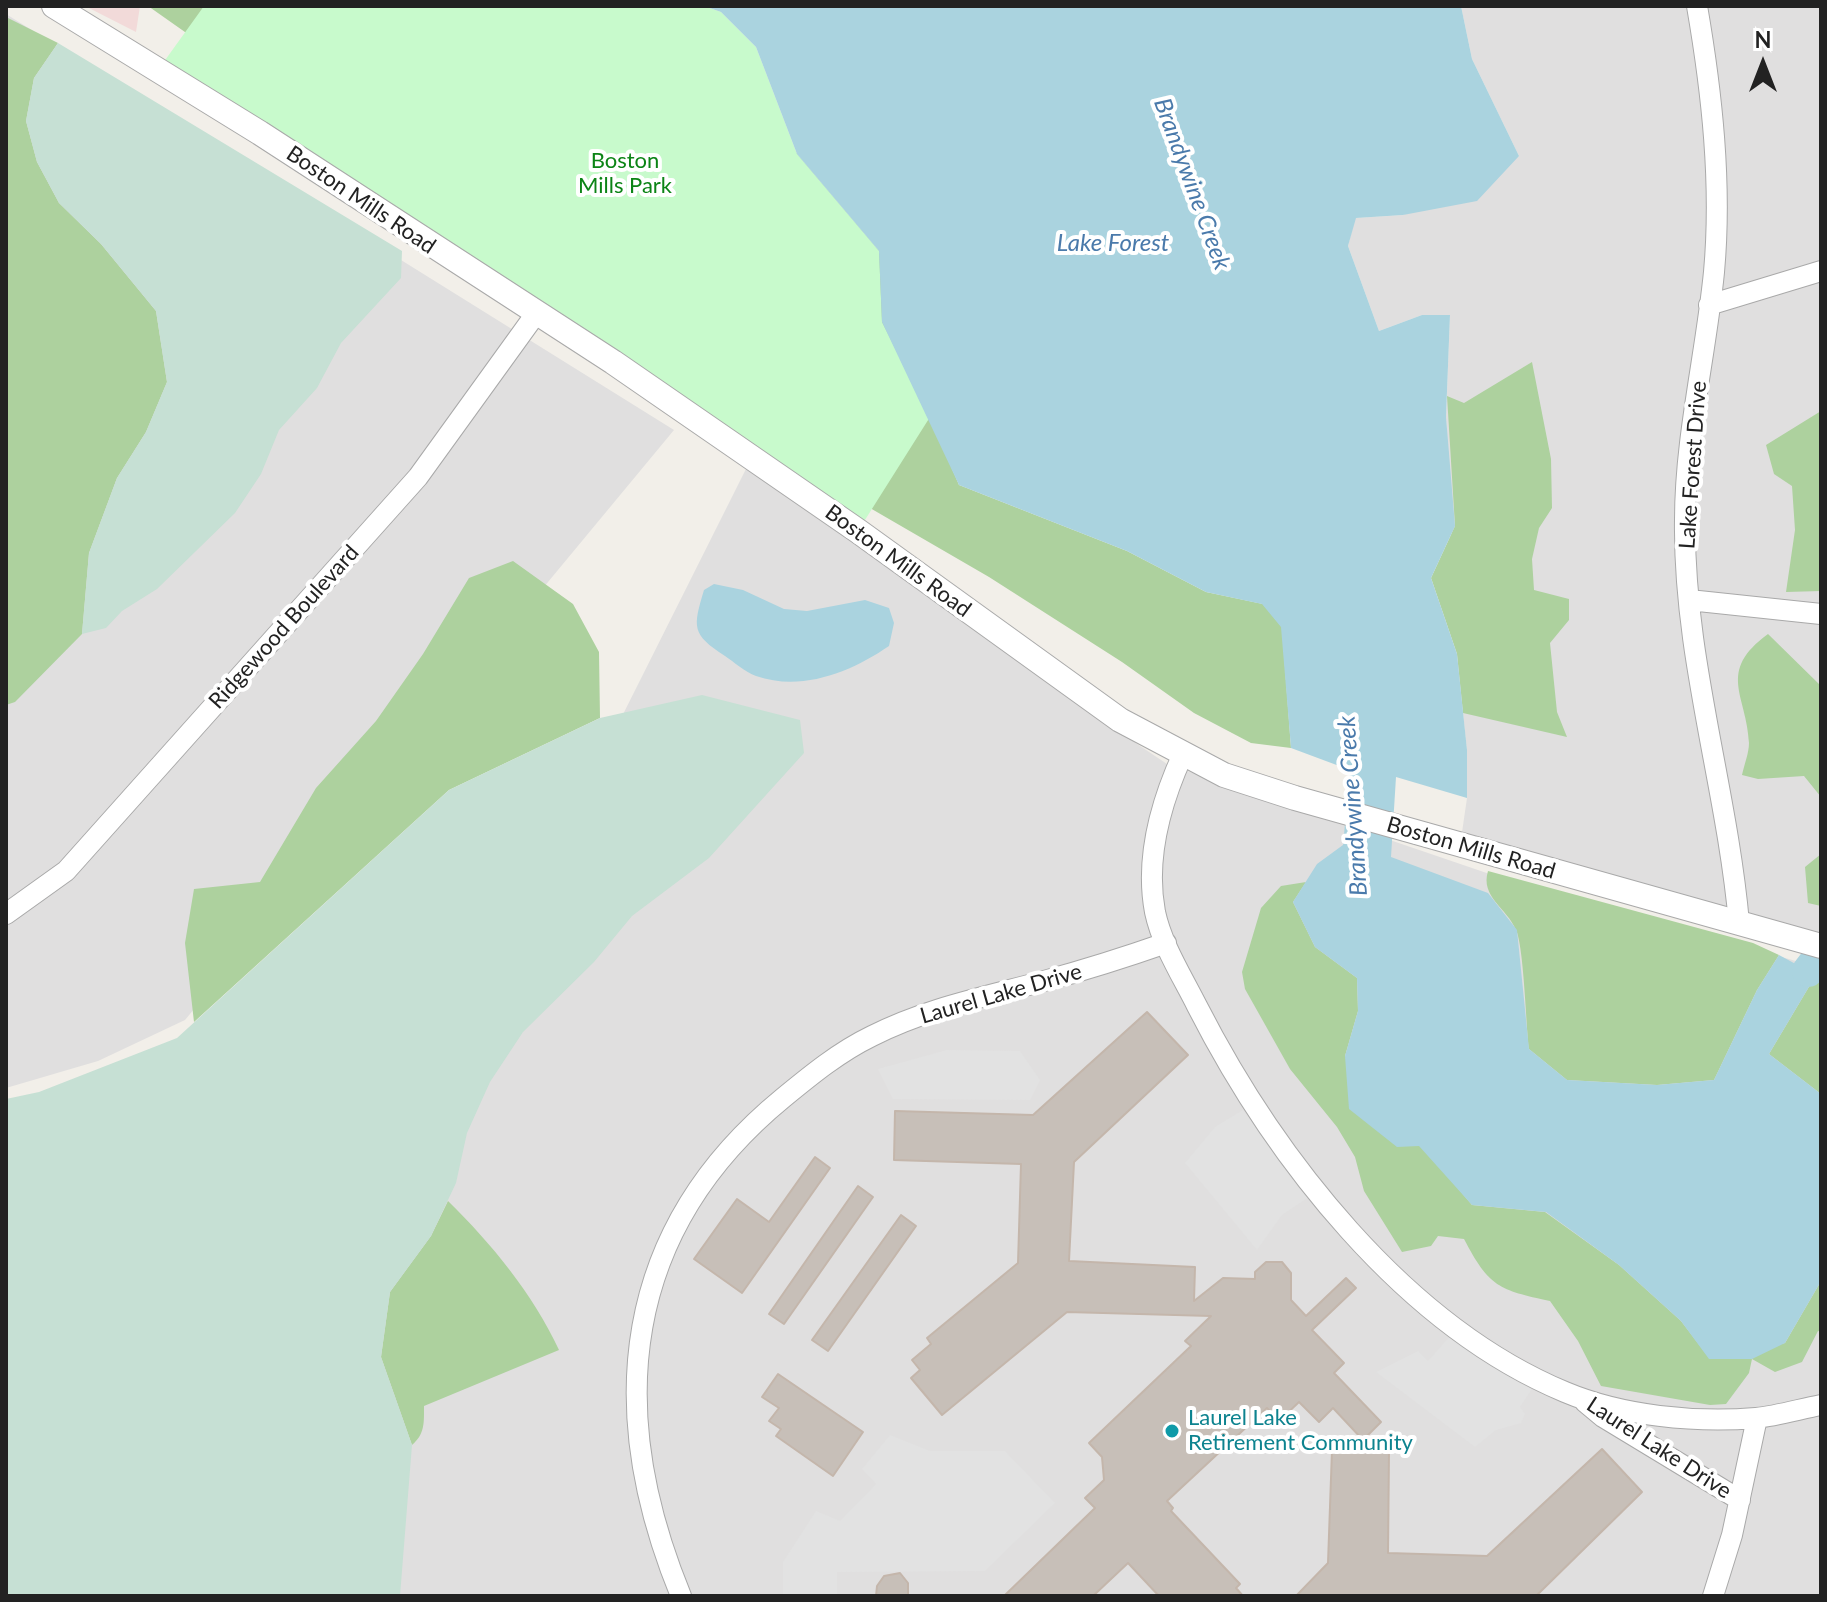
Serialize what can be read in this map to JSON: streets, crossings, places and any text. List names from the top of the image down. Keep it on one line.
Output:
{"streets":{"street":["Boston Mills Road","Lake Forest Drive","Ridgewood Boulevard","Laurel Lake Drive"]},"crossings":[["Boston Mills Road","Lake Forest Drive"],["Boston Mills Road","Ridgewood Boulevard"],["Boston Mills Road","Laurel Lake Drive"]],"water":["Brandywine Creek","Lake Forest"],"parks":["Boston Mills Park"],"places":["Laurel Lake Retirement Community"],"north":"top"}
